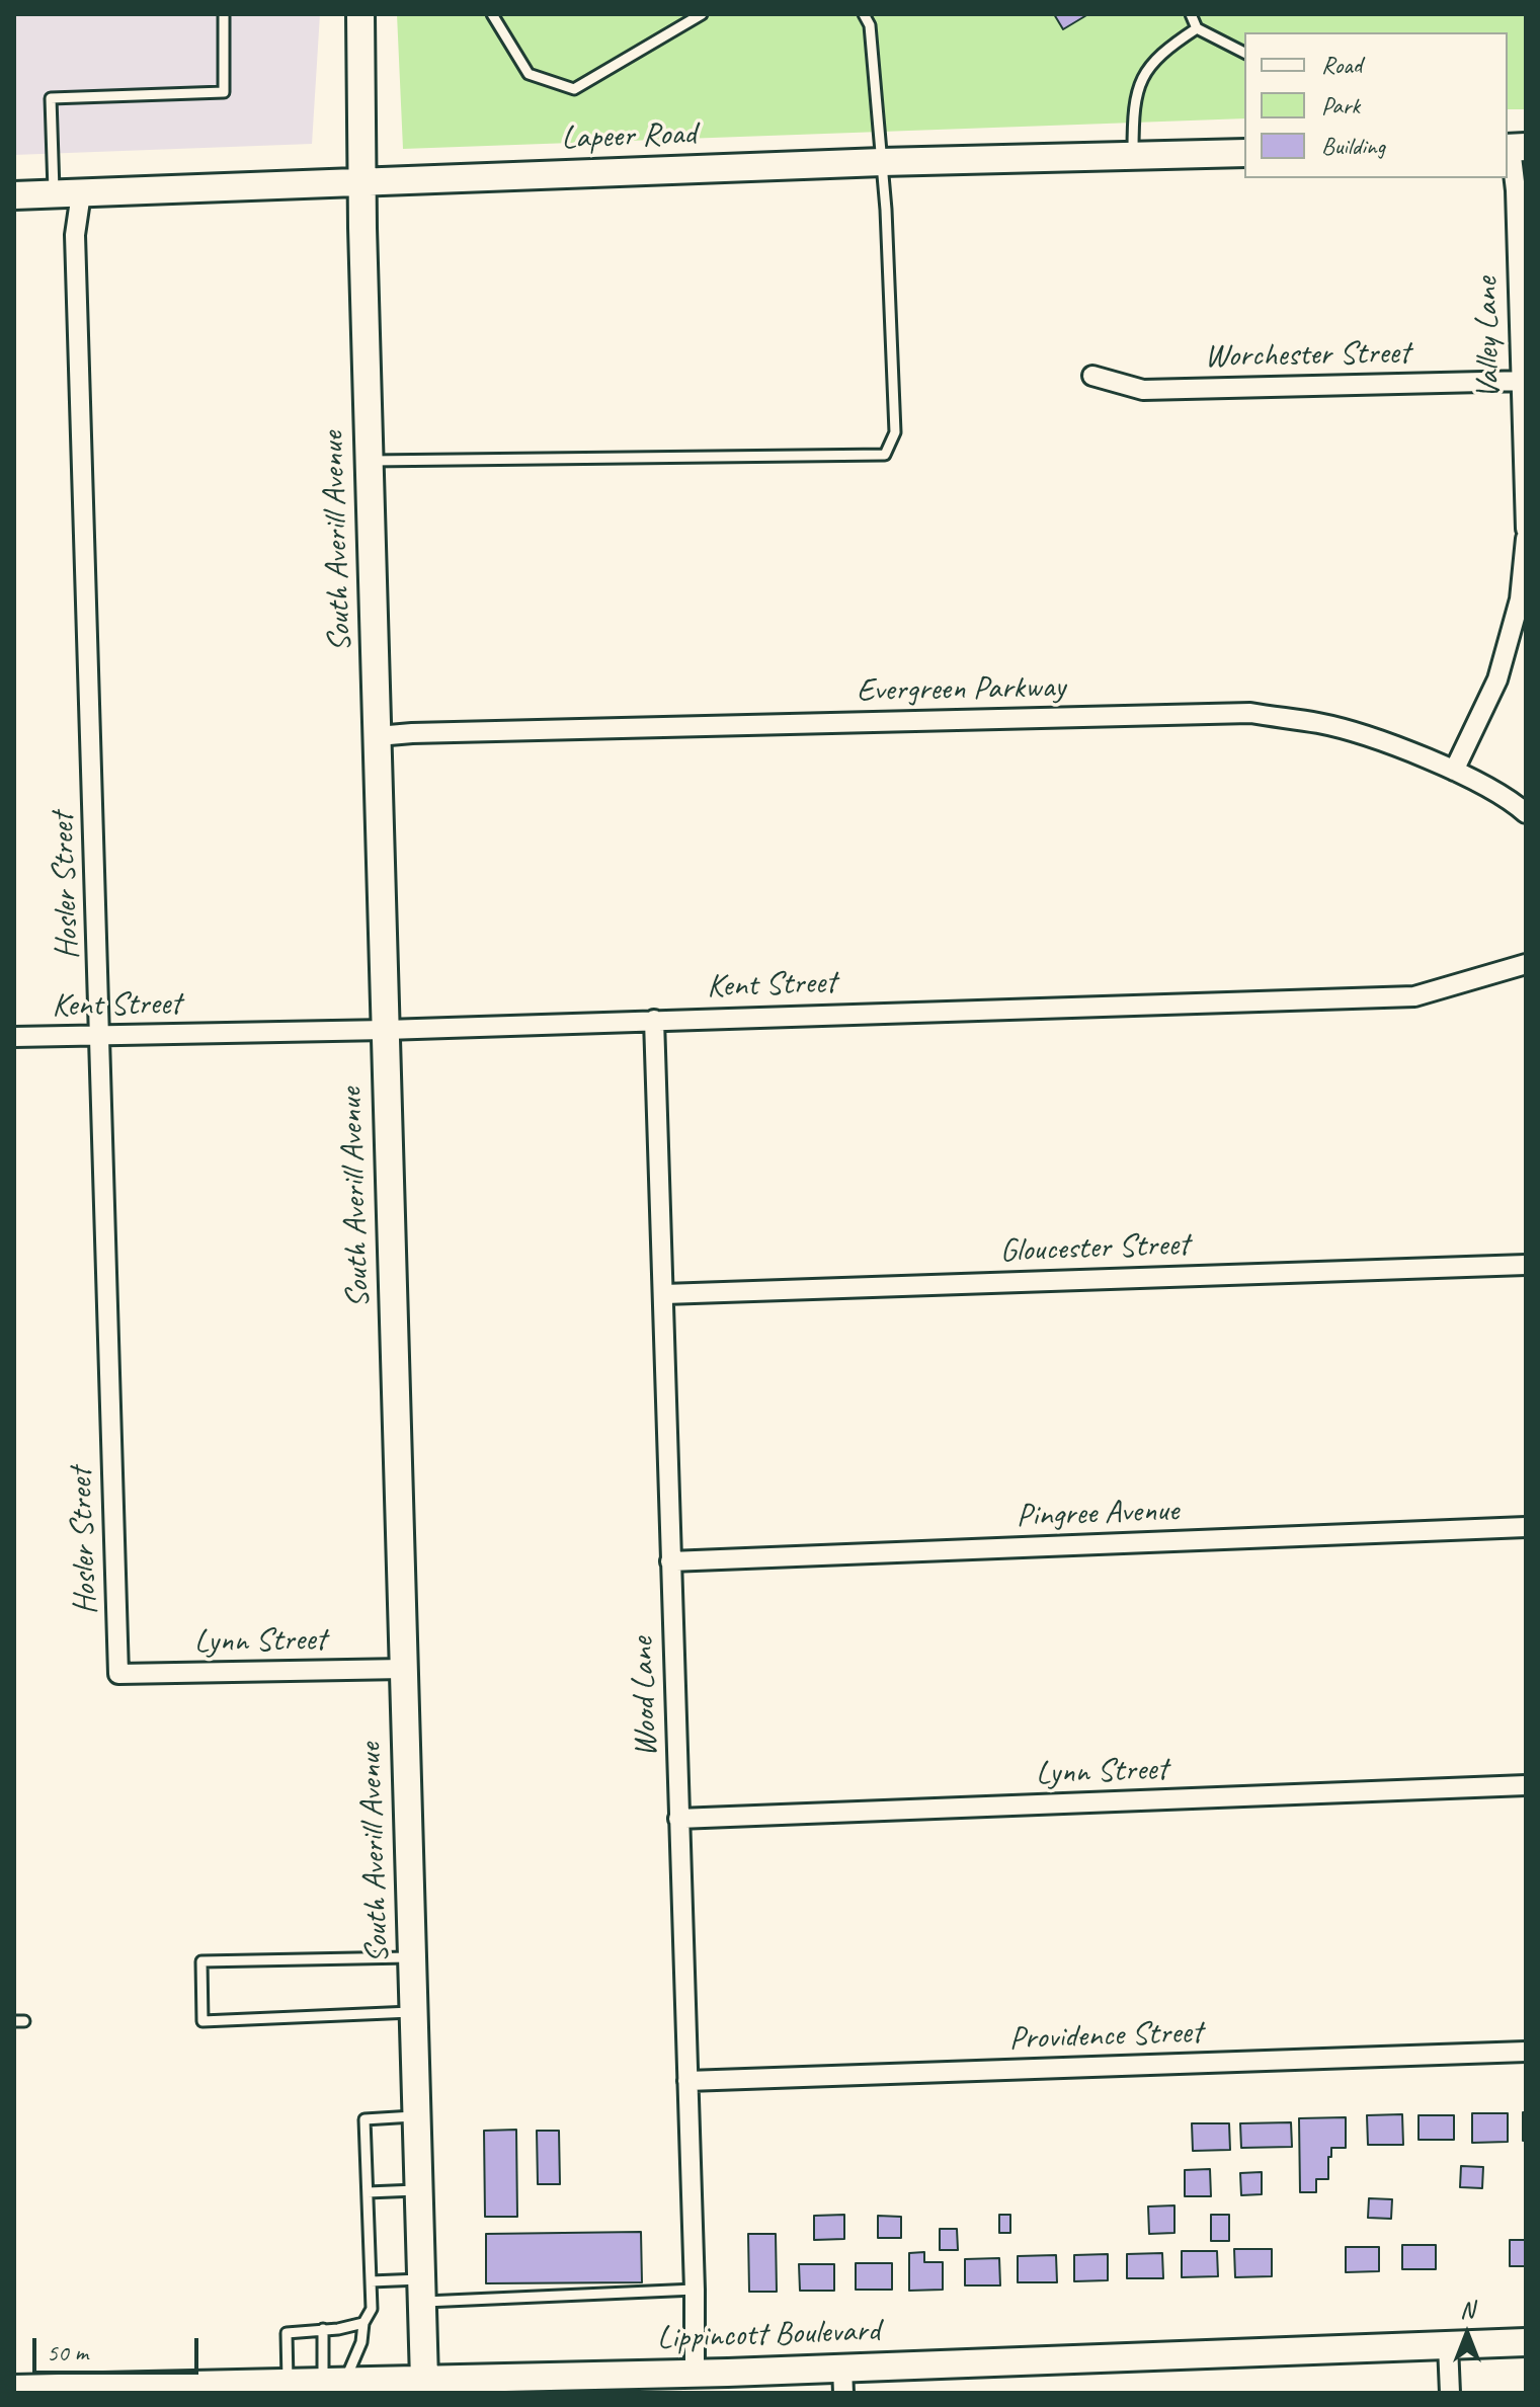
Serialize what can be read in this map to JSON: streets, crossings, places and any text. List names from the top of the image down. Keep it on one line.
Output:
{"streets":{"street":["Lapeer Road","Valley Lane","Worchester Street","South Averill Avenue","Evergreen Parkway","Hosler Street","Kent Street","Gloucester Street","Pingree Avenue","Lynn Street","Wood Lane","Providence Street","Lippincott Boulevard"]},"crossings":[["Lapeer Road","South Averill Avenue"],["Lapeer Road","Hosler Street"],["Valley Lane","Worchester Street"],["South Averill Avenue","Evergreen Parkway"],["South Averill Avenue","Kent Street"],["South Averill Avenue","Lynn Street"],["South Averill Avenue","Lippincott Boulevard"],["Hosler Street","Kent Street"],["Hosler Street","Lynn Street"],["Kent Street","Wood Lane"],["Gloucester Street","Wood Lane"],["Pingree Avenue","Wood Lane"],["Lynn Street","Wood Lane"],["Wood Lane","Providence Street"],["Wood Lane","Lippincott Boulevard"]],"legend":["Road","Park","Building"],"scale_bar":"50 m","north":"top"}
